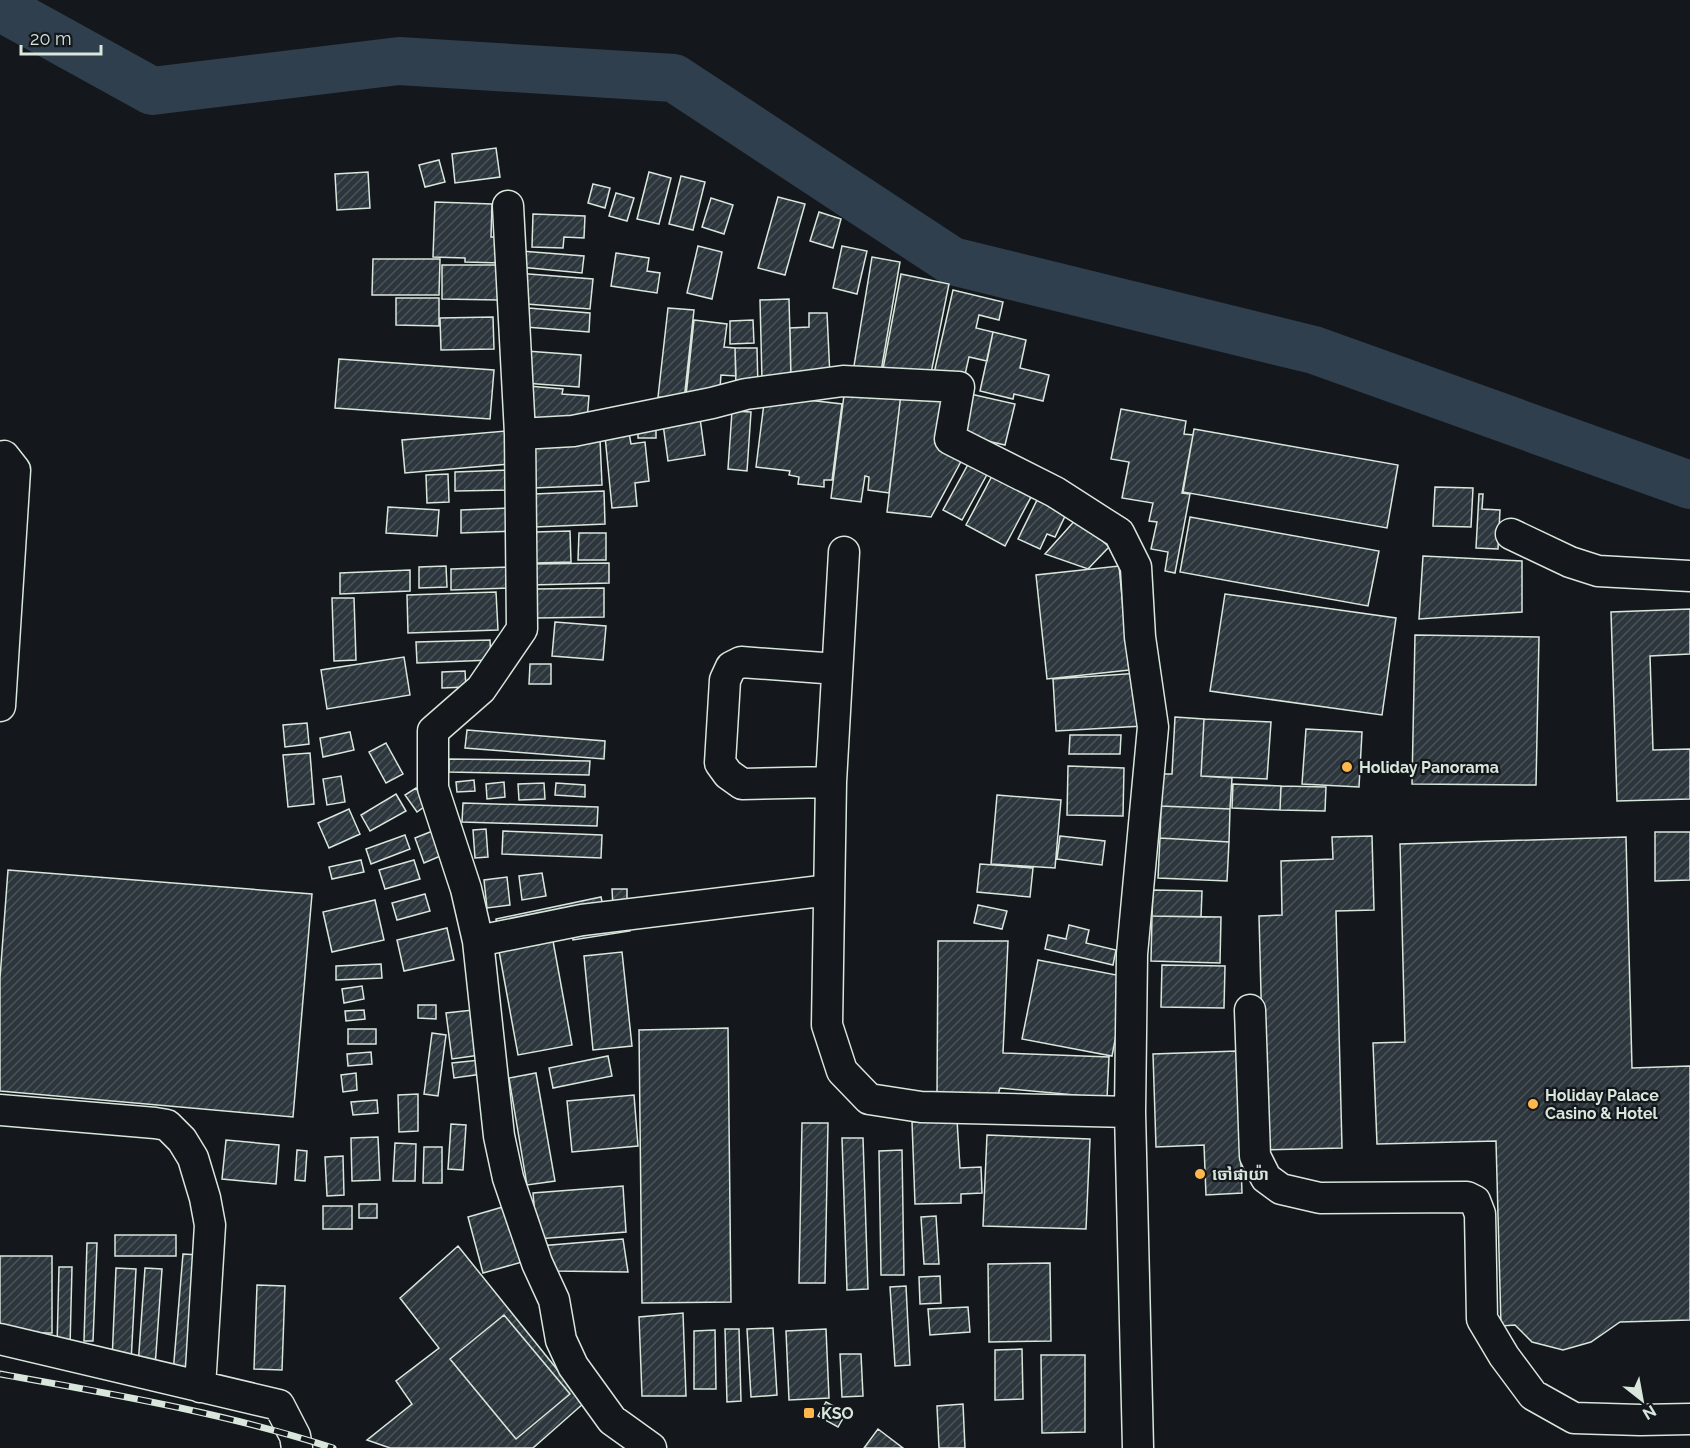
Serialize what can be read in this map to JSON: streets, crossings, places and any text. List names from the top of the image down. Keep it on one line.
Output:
{"places":{"other":["Holiday Panorama","Holiday Palace Casino & Hotel","ចៅផាយ៉ា"],"transit":["KSO"]},"scale_bar":"20 m","north":"bottom right"}
